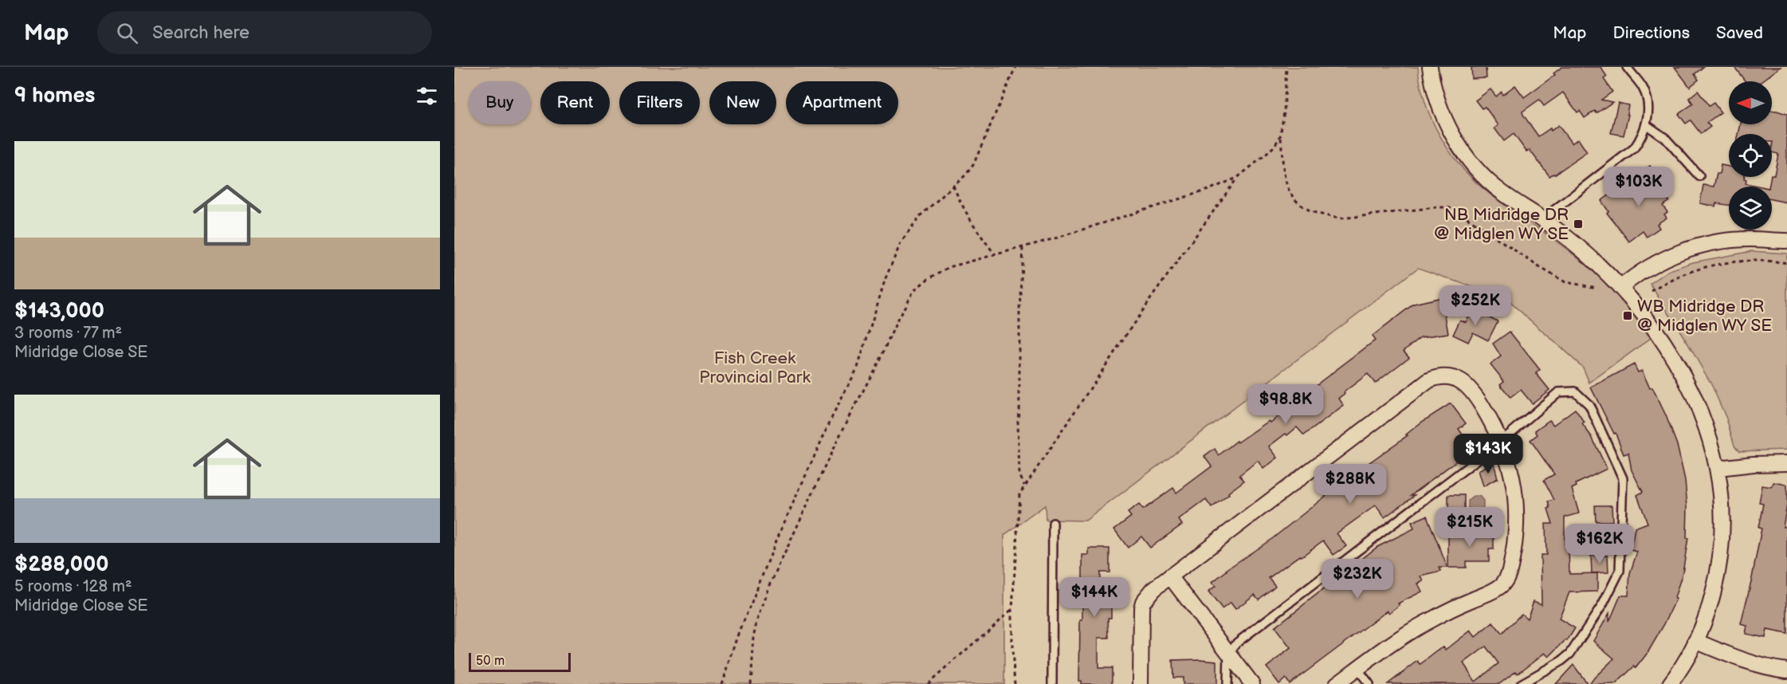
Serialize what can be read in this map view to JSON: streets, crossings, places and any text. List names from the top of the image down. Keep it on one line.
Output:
{"parks":["Fish Creek Provincial Park"],"places":{"transit":["NB Midridge DR @ Midglen WY SE","WB Midridge DR @ Midglen WY SE"]},"scale_bar":"50 m","north":"left","page":{"header":"Map","search":"Search here","nav":["Map","Directions","Saved"],"heading":"9 homes","chip":["Buy","Rent","Filters","New","Apartment"],"list":[{"name":"$143,000","note":"3 rooms · 77 m² · Midridge Close SE"},{"name":"$288,000","note":"5 rooms · 128 m² · Midridge Close SE"}],"price":["$103K","$252K","$98.8K","$143K","$288K","$215K","$162K","$232K","$144K"],"scale":"50 m"}}
